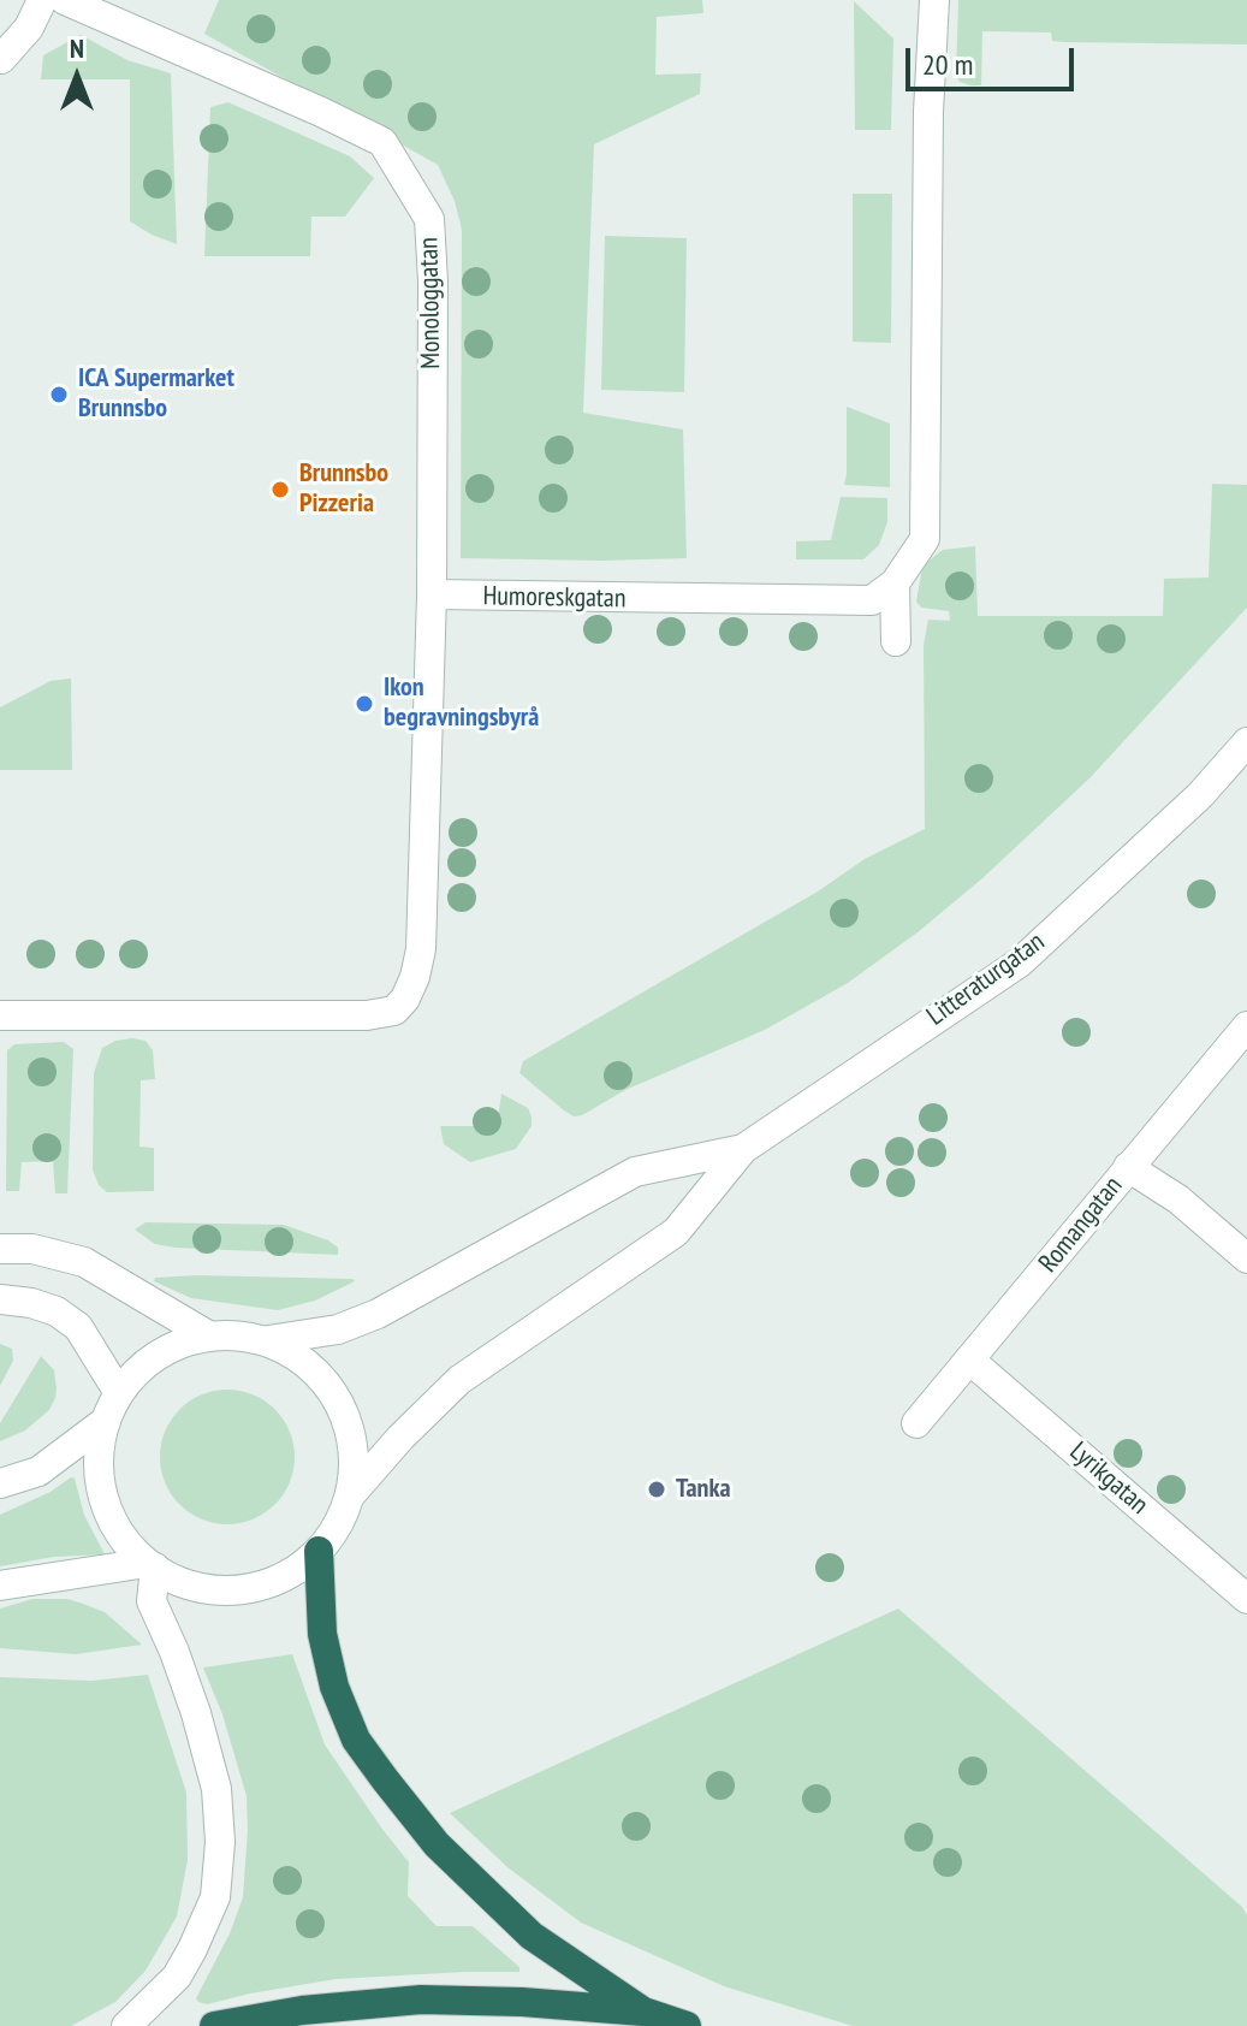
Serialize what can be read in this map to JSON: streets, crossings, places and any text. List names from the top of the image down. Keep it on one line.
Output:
{"streets":{"street":["Monologgatan","Humoreskgatan","Litteraturgatan","Romangatan","Lyrikgatan"]},"crossings":[["Monologgatan","Humoreskgatan"],["Romangatan","Lyrikgatan"]],"places":["ICA Supermarket Brunnsbo","Brunnsbo Pizzeria","Ikon begravningsbyrå","Tanka"],"scale_bar":"20 m","north":"top"}
